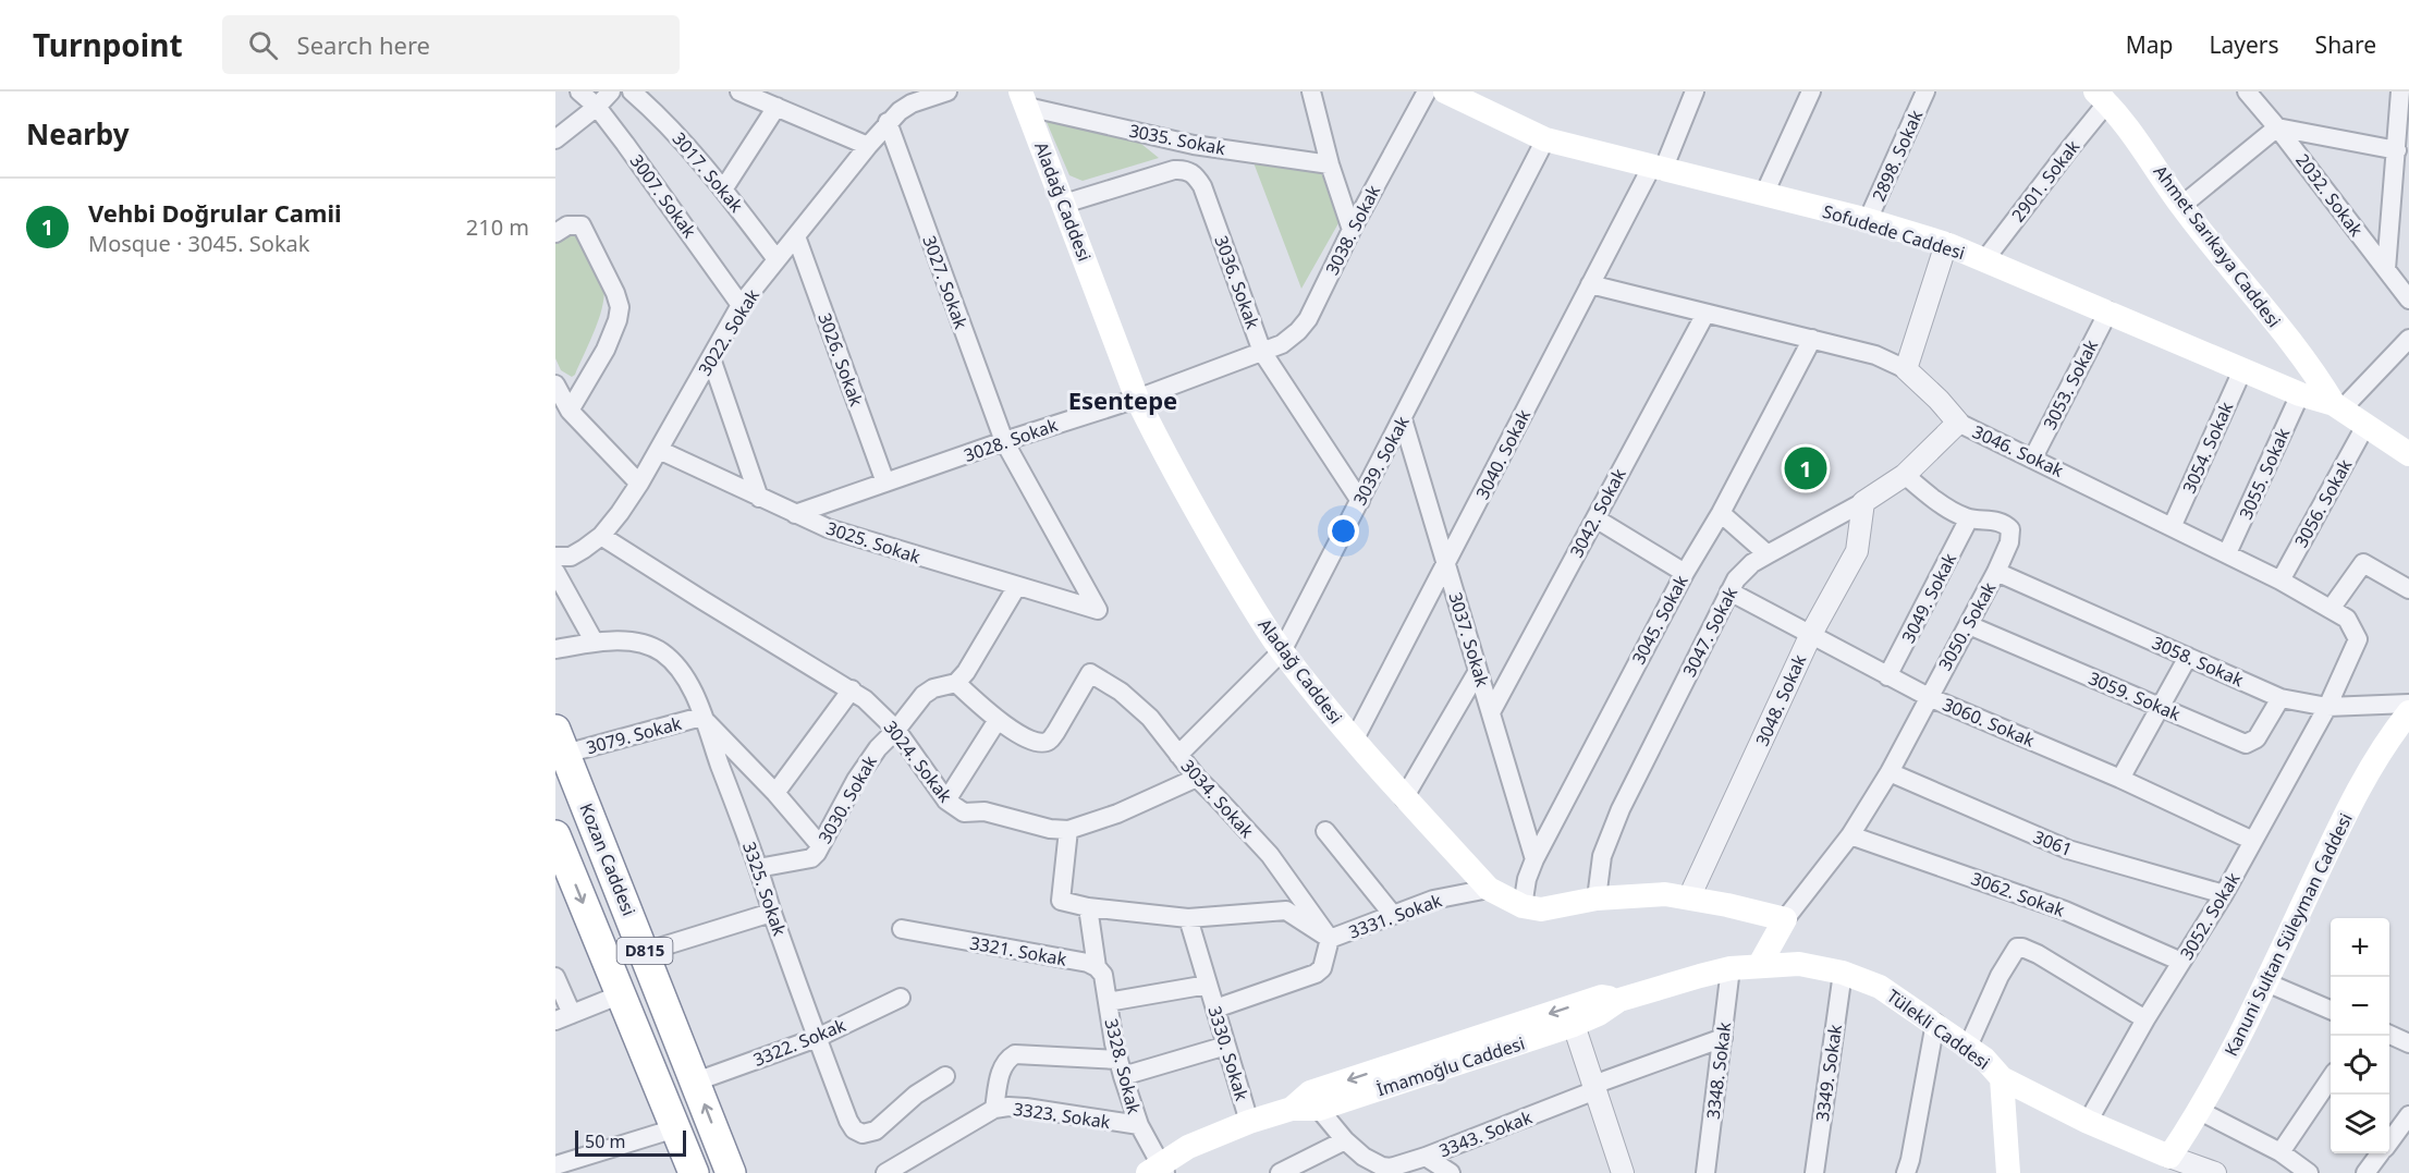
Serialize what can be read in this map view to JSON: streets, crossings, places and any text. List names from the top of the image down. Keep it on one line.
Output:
{"streets":{"highway":["Kozan Caddesi","D815"],"main road":["Aladağ Caddesi","Sofudede Caddesi","Ahmet Sarıkaya Caddesi","Kanuni Sultan Süleyman Caddesi","Tülekli Caddesi","İmamoğlu Caddesi"],"street":["3035. Sokak","2898. Sokak","3017. Sokak","2901. Sokak","2032. Sokak","3007. Sokak","3038. Sokak","3027. Sokak","3036. Sokak","3022. Sokak","3026. Sokak","3053. Sokak","3028. Sokak","3054. Sokak","3046. Sokak","3040. Sokak","3039. Sokak","3055. Sokak","3056. Sokak","3042. Sokak","3025. Sokak","3049. Sokak","3045. Sokak","3050. Sokak","3047. Sokak","3037. Sokak","3058. Sokak","3059. Sokak","3048. Sokak","3060. Sokak","3079. Sokak","3024. Sokak","3034. Sokak","3030. Sokak","3061","3325. Sokak","3062. Sokak","3331. Sokak","3052. Sokak","3321. Sokak","3322. Sokak","3330. Sokak","3328. Sokak","3348. Sokak","3349. Sokak","3323. Sokak","3343. Sokak"]},"crossings":[["3035. Sokak","Aladağ Caddesi"],["2898. Sokak","Sofudede Caddesi"],["3017. Sokak","3022. Sokak"],["2901. Sokak","Sofudede Caddesi"],["2901. Sokak","Ahmet Sarıkaya Caddesi"],["3007. Sokak","3022. Sokak"],["Aladağ Caddesi","3036. Sokak"],["Aladağ Caddesi","3028. Sokak"],["Aladağ Caddesi","3040. Sokak"],["Aladağ Caddesi","3039. Sokak"],["Aladağ Caddesi","3045. Sokak"],["Aladağ Caddesi","3050. Sokak"],["Aladağ Caddesi","3047. Sokak"],["Aladağ Caddesi","3048. Sokak"],["Aladağ Caddesi","3331. Sokak"],["3038. Sokak","3036. Sokak"],["3038. Sokak","3028. Sokak"],["Sofudede Caddesi","Ahmet Sarıkaya Caddesi"],["Sofudede Caddesi","3053. Sokak"],["Sofudede Caddesi","3054. Sokak"],["Sofudede Caddesi","3040. Sokak"],["Sofudede Caddesi","3039. Sokak"],["Sofudede Caddesi","3055. Sokak"],["3027. Sokak","3022. Sokak"],["3027. Sokak","3028. Sokak"],["3027. Sokak","3025. Sokak"],["3036. Sokak","3028. Sokak"],["3036. Sokak","3039. Sokak"],["3022. Sokak","3026. Sokak"],["3022. Sokak","3025. Sokak"],["3022. Sokak","3024. Sokak"],["3026. Sokak","3028. Sokak"],["3053. Sokak","3046. Sokak"],["3028. Sokak","3025. Sokak"],["3054. Sokak","3046. Sokak"],["3046. Sokak","3040. Sokak"],["3046. Sokak","3055. Sokak"],["3046. Sokak","3056. Sokak"],["3046. Sokak","3042. Sokak"],["3046. Sokak","3045. Sokak"],["3046. Sokak","3047. Sokak"],["3046. Sokak","3058. Sokak"],["3046. Sokak","3052. Sokak"],["3040. Sokak","3037. Sokak"],["3039. Sokak","3037. Sokak"],["3039. Sokak","3034. Sokak"],["3042. Sokak","3037. Sokak"],["3049. Sokak","3050. Sokak"],["3049. Sokak","3060. Sokak"],["3045. Sokak","3037. Sokak"],["3050. Sokak","3047. Sokak"],["3050. Sokak","3058. Sokak"],["3050. Sokak","3059. Sokak"],["3050. Sokak","3060. Sokak"],["3050. Sokak","3061"],["3050. Sokak","3062. Sokak"],["3047. Sokak","3048. Sokak"],["3047. Sokak","3060. Sokak"],["3058. Sokak","3059. Sokak"],["3058. Sokak","3052. Sokak"],["3048. Sokak","3060. Sokak"],["3060. Sokak","3052. Sokak"],["3079. Sokak","Kozan Caddesi"],["3079. Sokak","3325. Sokak"],["3024. Sokak","3034. Sokak"],["3024. Sokak","3030. Sokak"],["3034. Sokak","3331. Sokak"],["3030. Sokak","3325. Sokak"],["3061","3052. Sokak"],["Kozan Caddesi","3322. Sokak"],["3325. Sokak","3322. Sokak"],["3062. Sokak","3052. Sokak"],["3331. Sokak","3330. Sokak"],["3052. Sokak","Tülekli Caddesi"],["Kanuni Sultan Süleyman Caddesi","Tülekli Caddesi"],["Tülekli Caddesi","İmamoğlu Caddesi"],["Tülekli Caddesi","3349. Sokak"],["3330. Sokak","İmamoğlu Caddesi"],["3328. Sokak","İmamoğlu Caddesi"],["3328. Sokak","3323. Sokak"],["İmamoğlu Caddesi","3348. Sokak"],["İmamoğlu Caddesi","3343. Sokak"],["3348. Sokak","3343. Sokak"]],"districts":["Esentepe"],"scale_bar":"50 m","page":{"header":"Turnpoint","search":"Search here","nav":["Map","Layers","Share"],"heading":"Nearby","list":[{"mark":"1","name":"Vehbi Doğrular Camii","note":"Mosque · 3045. Sokak","value":"210 m"}],"pins":"1","map_buttons":["+","−"],"scale":"50 m"}}
